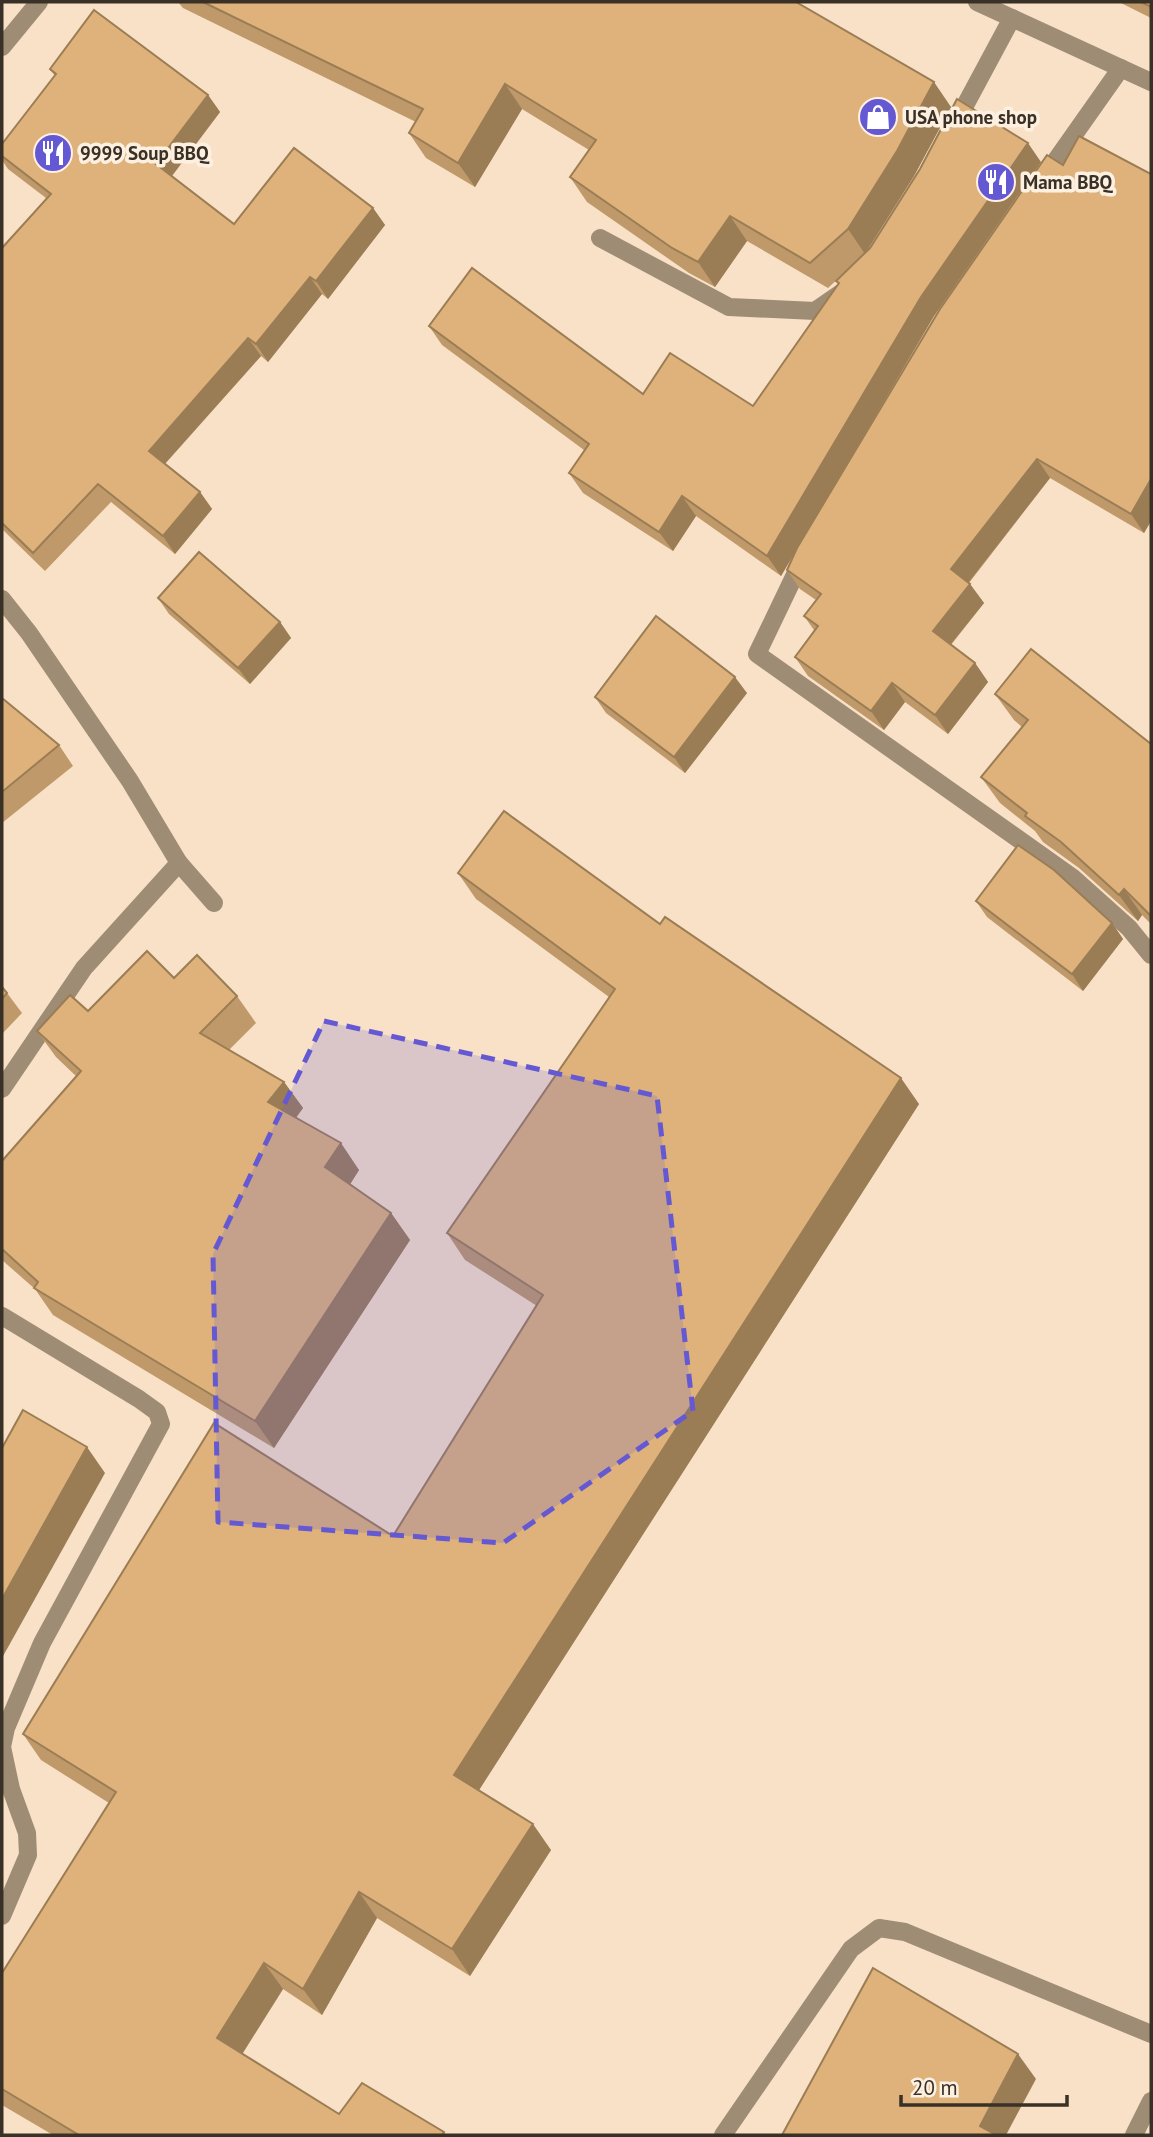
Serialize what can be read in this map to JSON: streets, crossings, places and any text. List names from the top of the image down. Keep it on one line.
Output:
{"places":{"shop":["USA phone shop"],"restaurant":["9999 Soup BBQ","Mama BBQ"]},"scale_bar":"20 m"}
